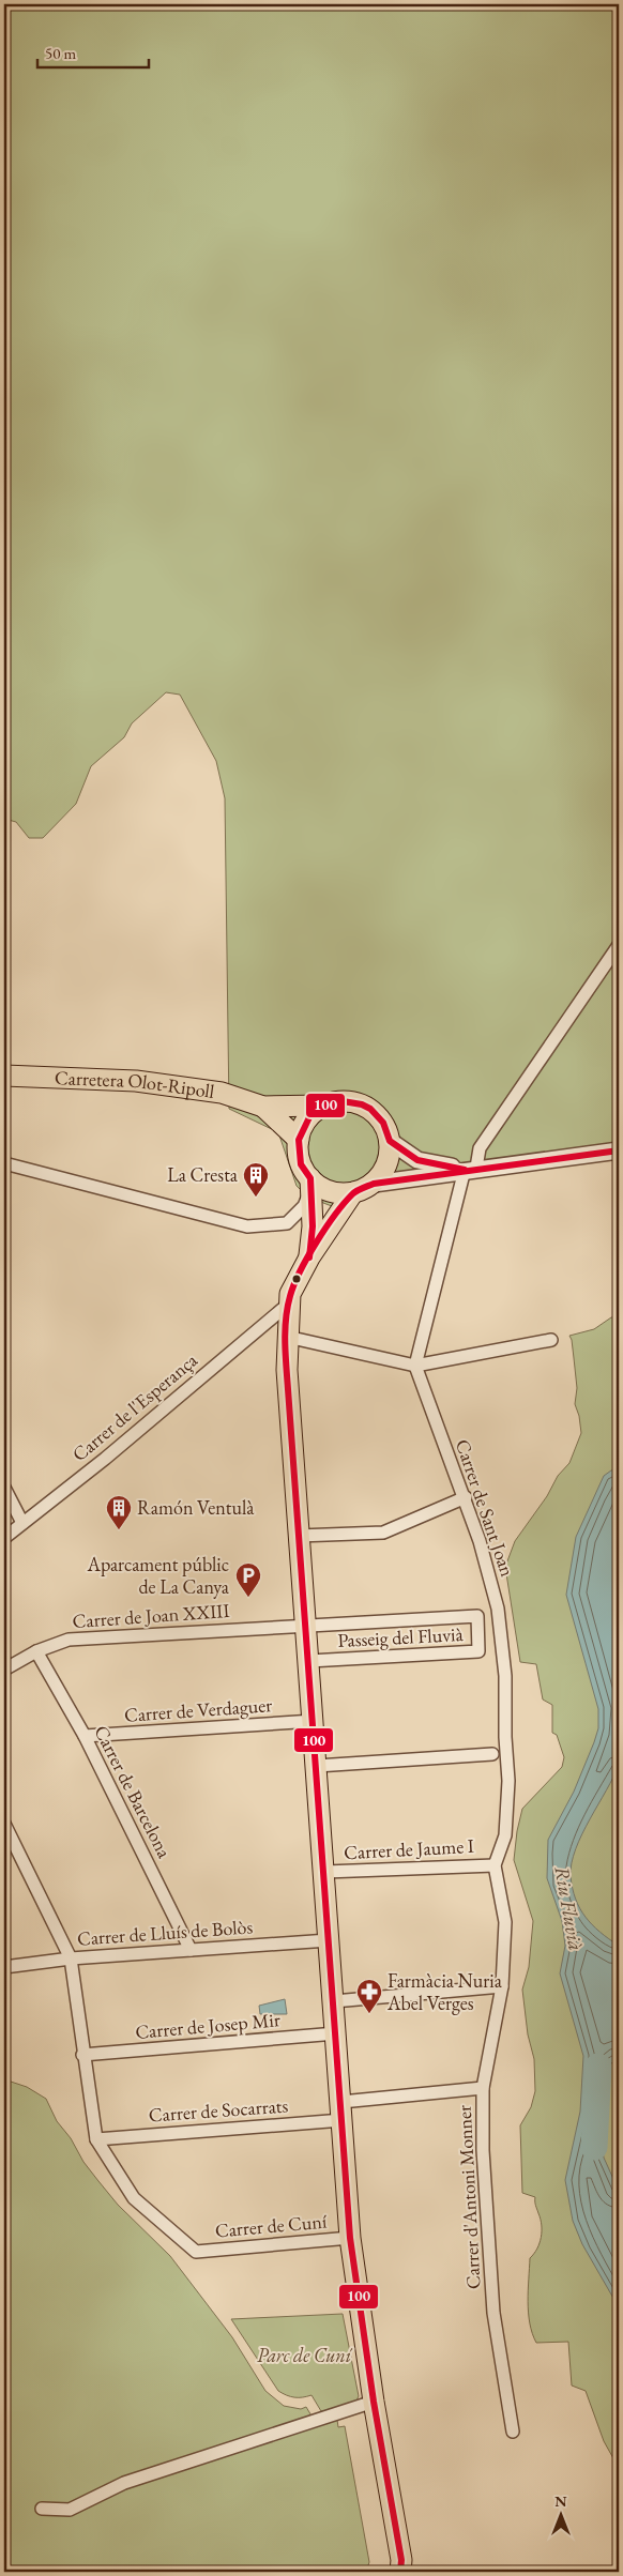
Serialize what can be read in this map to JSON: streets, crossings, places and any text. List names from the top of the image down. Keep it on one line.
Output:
{"streets":{"main road":["Carretera Olot-Ripoll"],"street":["Carrer de l'Esperança","Carrer de Sant Joan","Carrer de Joan XXIII","Passeig del Fluvià","Carrer de Verdaguer","Carrer de Barcelona","Carrer de Jaume I","Carrer de Lluís de Bolòs","Carrer de Josep Mir","Carrer de Socarrats","Carrer d'Antoni Monner","Carrer de Cuní"]},"crossings":[["Carrer de Sant Joan","Carrer de Jaume I"],["Carrer de Sant Joan","Carrer d'Antoni Monner"],["Carrer de Joan XXIII","Passeig del Fluvià"],["Carrer de Joan XXIII","Carrer de Barcelona"],["Carrer de Verdaguer","Carrer de Barcelona"],["Carrer de Barcelona","Carrer de Lluís de Bolòs"],["Carrer de Jaume I","Carrer d'Antoni Monner"],["Carrer de Socarrats","Carrer d'Antoni Monner"],["Carrer de Socarrats","Carrer de Cuní"]],"water":["Riu Fluvià"],"parks":["Parc de Cuní"],"places":{"building":["La Cresta","Ramón Ventulà"],"parking":["Aparcament públic de La Canya"],"pharmacy":["Farmàcia Nuria Abel Verges"]},"lines":["transit line 100"],"scale_bar":"50 m","north":"top"}
